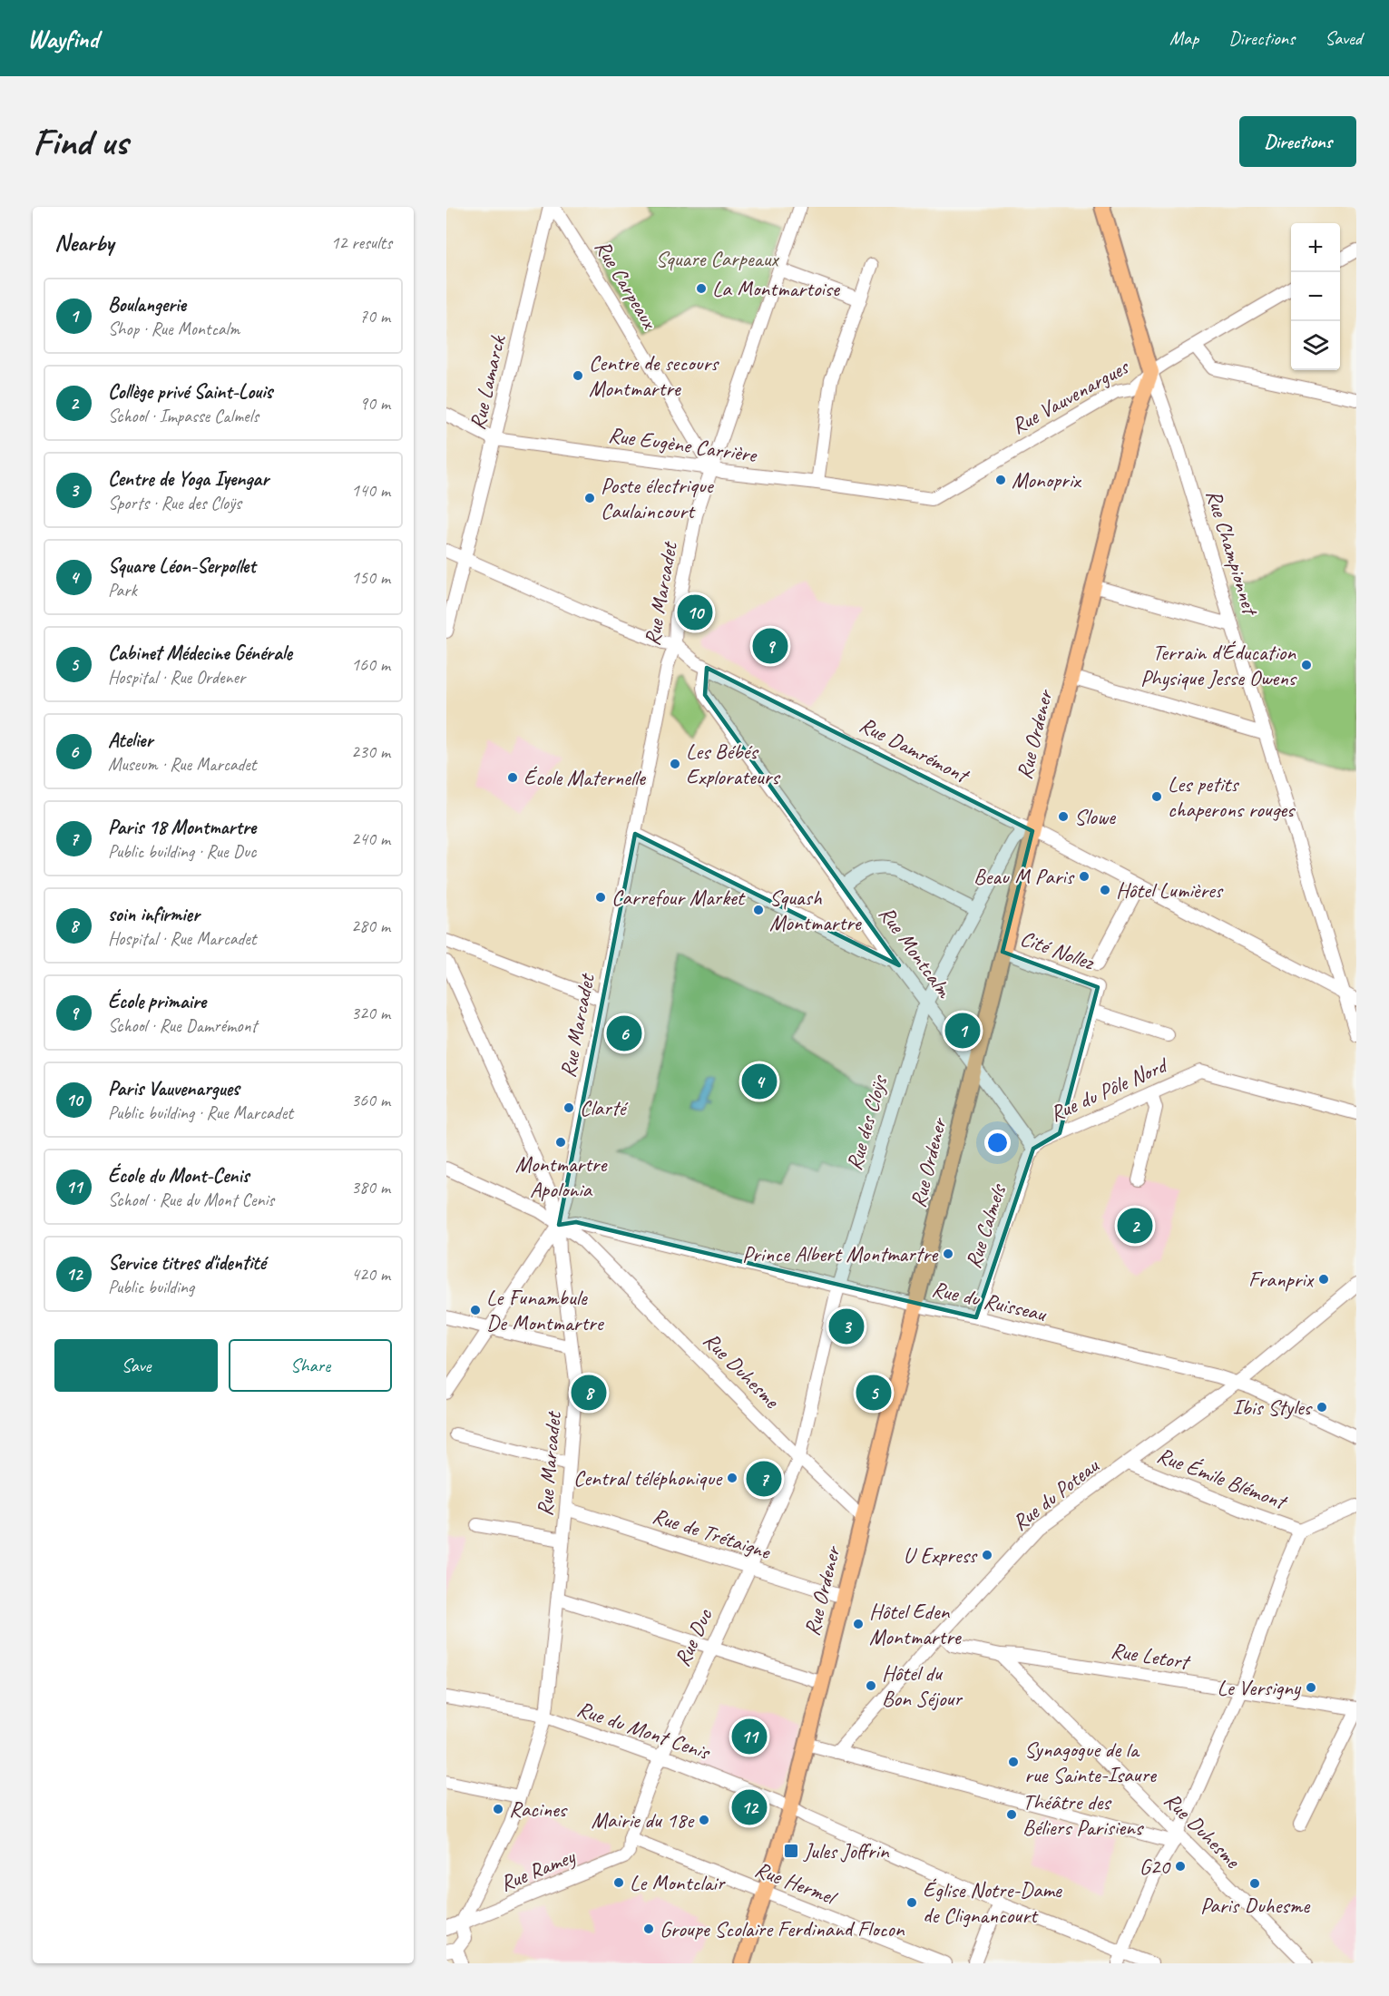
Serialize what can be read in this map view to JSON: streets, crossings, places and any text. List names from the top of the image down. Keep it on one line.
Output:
{"streets":{"main road":["Rue Championnet","Rue Ordener"],"street":["Rue Carpeaux","Rue Lamarck","Rue Vauvenargues","Rue Eugène Carrière","Rue Marcadet","Rue Damrémont","Cité Nollez","Rue Montcalm","Rue du Pôle Nord","Rue des Cloÿs","Rue Calmels","Rue du Ruisseau","Rue Duhesme","Rue Émile Blémont","Rue du Poteau","Rue de Trétaigne","Rue Duc","Rue Letort","Rue du Mont Cenis","Rue Ramey","Rue Hermel"]},"crossings":[["Rue Carpeaux","Rue Lamarck"],["Rue Carpeaux","Rue Eugène Carrière"],["Rue Carpeaux","Rue Marcadet"],["Rue Lamarck","Rue Eugène Carrière"],["Rue Lamarck","Rue Damrémont"],["Rue Vauvenargues","Rue Eugène Carrière"],["Rue Vauvenargues","Rue Championnet"],["Rue Vauvenargues","Rue Ordener"],["Rue Eugène Carrière","Rue Marcadet"],["Rue Championnet","Rue Ordener"],["Rue Championnet","Rue Damrémont"],["Rue Marcadet","Rue Damrémont"],["Rue Marcadet","Rue du Ruisseau"],["Rue Marcadet","Rue Duhesme"],["Rue Marcadet","Rue de Trétaigne"],["Rue Marcadet","Rue du Mont Cenis"],["Rue Marcadet","Rue Ramey"],["Rue Ordener","Rue Damrémont"],["Rue Ordener","Cité Nollez"],["Rue Ordener","Rue Montcalm"],["Rue Ordener","Rue des Cloÿs"],["Rue Ordener","Rue du Ruisseau"],["Rue Ordener","Rue Duhesme"],["Rue Ordener","Rue de Trétaigne"],["Rue Ordener","Rue du Mont Cenis"],["Rue Ordener","Rue Hermel"],["Rue Damrémont","Rue Montcalm"],["Rue Damrémont","Rue des Cloÿs"],["Rue Montcalm","Rue du Pôle Nord"],["Rue Montcalm","Rue des Cloÿs"],["Rue Montcalm","Rue Calmels"],["Rue du Pôle Nord","Rue Calmels"],["Rue des Cloÿs","Rue du Ruisseau"],["Rue des Cloÿs","Rue Duhesme"],["Rue des Cloÿs","Rue Duc"],["Rue Calmels","Rue du Ruisseau"],["Rue du Ruisseau","Rue Duhesme"],["Rue du Ruisseau","Rue du Poteau"],["Rue Duhesme","Rue Duc"],["Rue Duhesme","Rue Letort"],["Rue Émile Blémont","Rue du Poteau"],["Rue du Poteau","Rue Letort"],["Rue de Trétaigne","Rue Duc"],["Rue Duc","Rue du Mont Cenis"],["Rue Duc","Rue Ramey"],["Rue Duc","Rue Hermel"],["Rue Ramey","Rue Hermel"]],"parks":["Square Carpeaux"],"places":{"other":["La Montmartoise","Centre de secours Montmartre","Monoprix","Poste électrique Caulaincourt","Terrain d'Éducation Physique Jesse Owens","Les Bébés Explorateurs","École Maternelle","Les petits chaperons rouges","Slowe","Beau M Paris","Hôtel Lumières","Carrefour Market","Squash Montmartre","Clarté","Montmartre Apolonia","Prince Albert Montmartre","Franprix","Le Funambule De Montmartre","Ibis Styles","Central téléphonique","U Express","Hôtel Eden Montmartre","Hôtel du Bon Séjour","Le Versigny","Synagogue de la rue Sainte-Isaure","Racines","Théâtre des Béliers Parisiens","Mairie du 18e","G20","Le Montclair","Paris Duhesme","Église Notre-Dame de Clignancourt","Groupe Scolaire Ferdinand Flocon"],"transit":["Jules Joffrin"]},"page":{"header":"Wayfind","nav":["Map","Directions","Saved"],"buttons":["Directions",["Save","Share"]],"title":"Find us","heading":["Nearby","12 results"],"map_buttons":["+","−"],"list":[{"mark":"1","name":"Boulangerie","note":"Shop · Rue Montcalm","value":"70 m"},{"mark":"2","name":"Collège privé Saint-Louis","note":"School · Impasse Calmels","value":"90 m"},{"mark":"3","name":"Centre de Yoga Iyengar","note":"Sports · Rue des Cloÿs","value":"140 m"},{"mark":"4","name":"Square Léon-Serpollet","note":"Park","value":"150 m"},{"mark":"5","name":"Cabinet Médecine Générale","note":"Hospital · Rue Ordener","value":"160 m"},{"mark":"6","name":"Atelier","note":"Museum · Rue Marcadet","value":"230 m"},{"mark":"7","name":"Paris 18 Montmartre","note":"Public building · Rue Duc","value":"240 m"},{"mark":"8","name":"soin infirmier","note":"Hospital · Rue Marcadet","value":"280 m"},{"mark":"9","name":"École primaire","note":"School · Rue Damrémont","value":"320 m"},{"mark":"10","name":"Paris Vauvenargues","note":"Public building · Rue Marcadet","value":"360 m"},{"mark":"11","name":"École du Mont-Cenis","note":"School · Rue du Mont Cenis","value":"380 m"},{"mark":"12","name":"Service titres d'identité","note":"Public building","value":"420 m"}],"pins":["10","9","1","6","4","2","3","5","8","7","11","12"]}}
